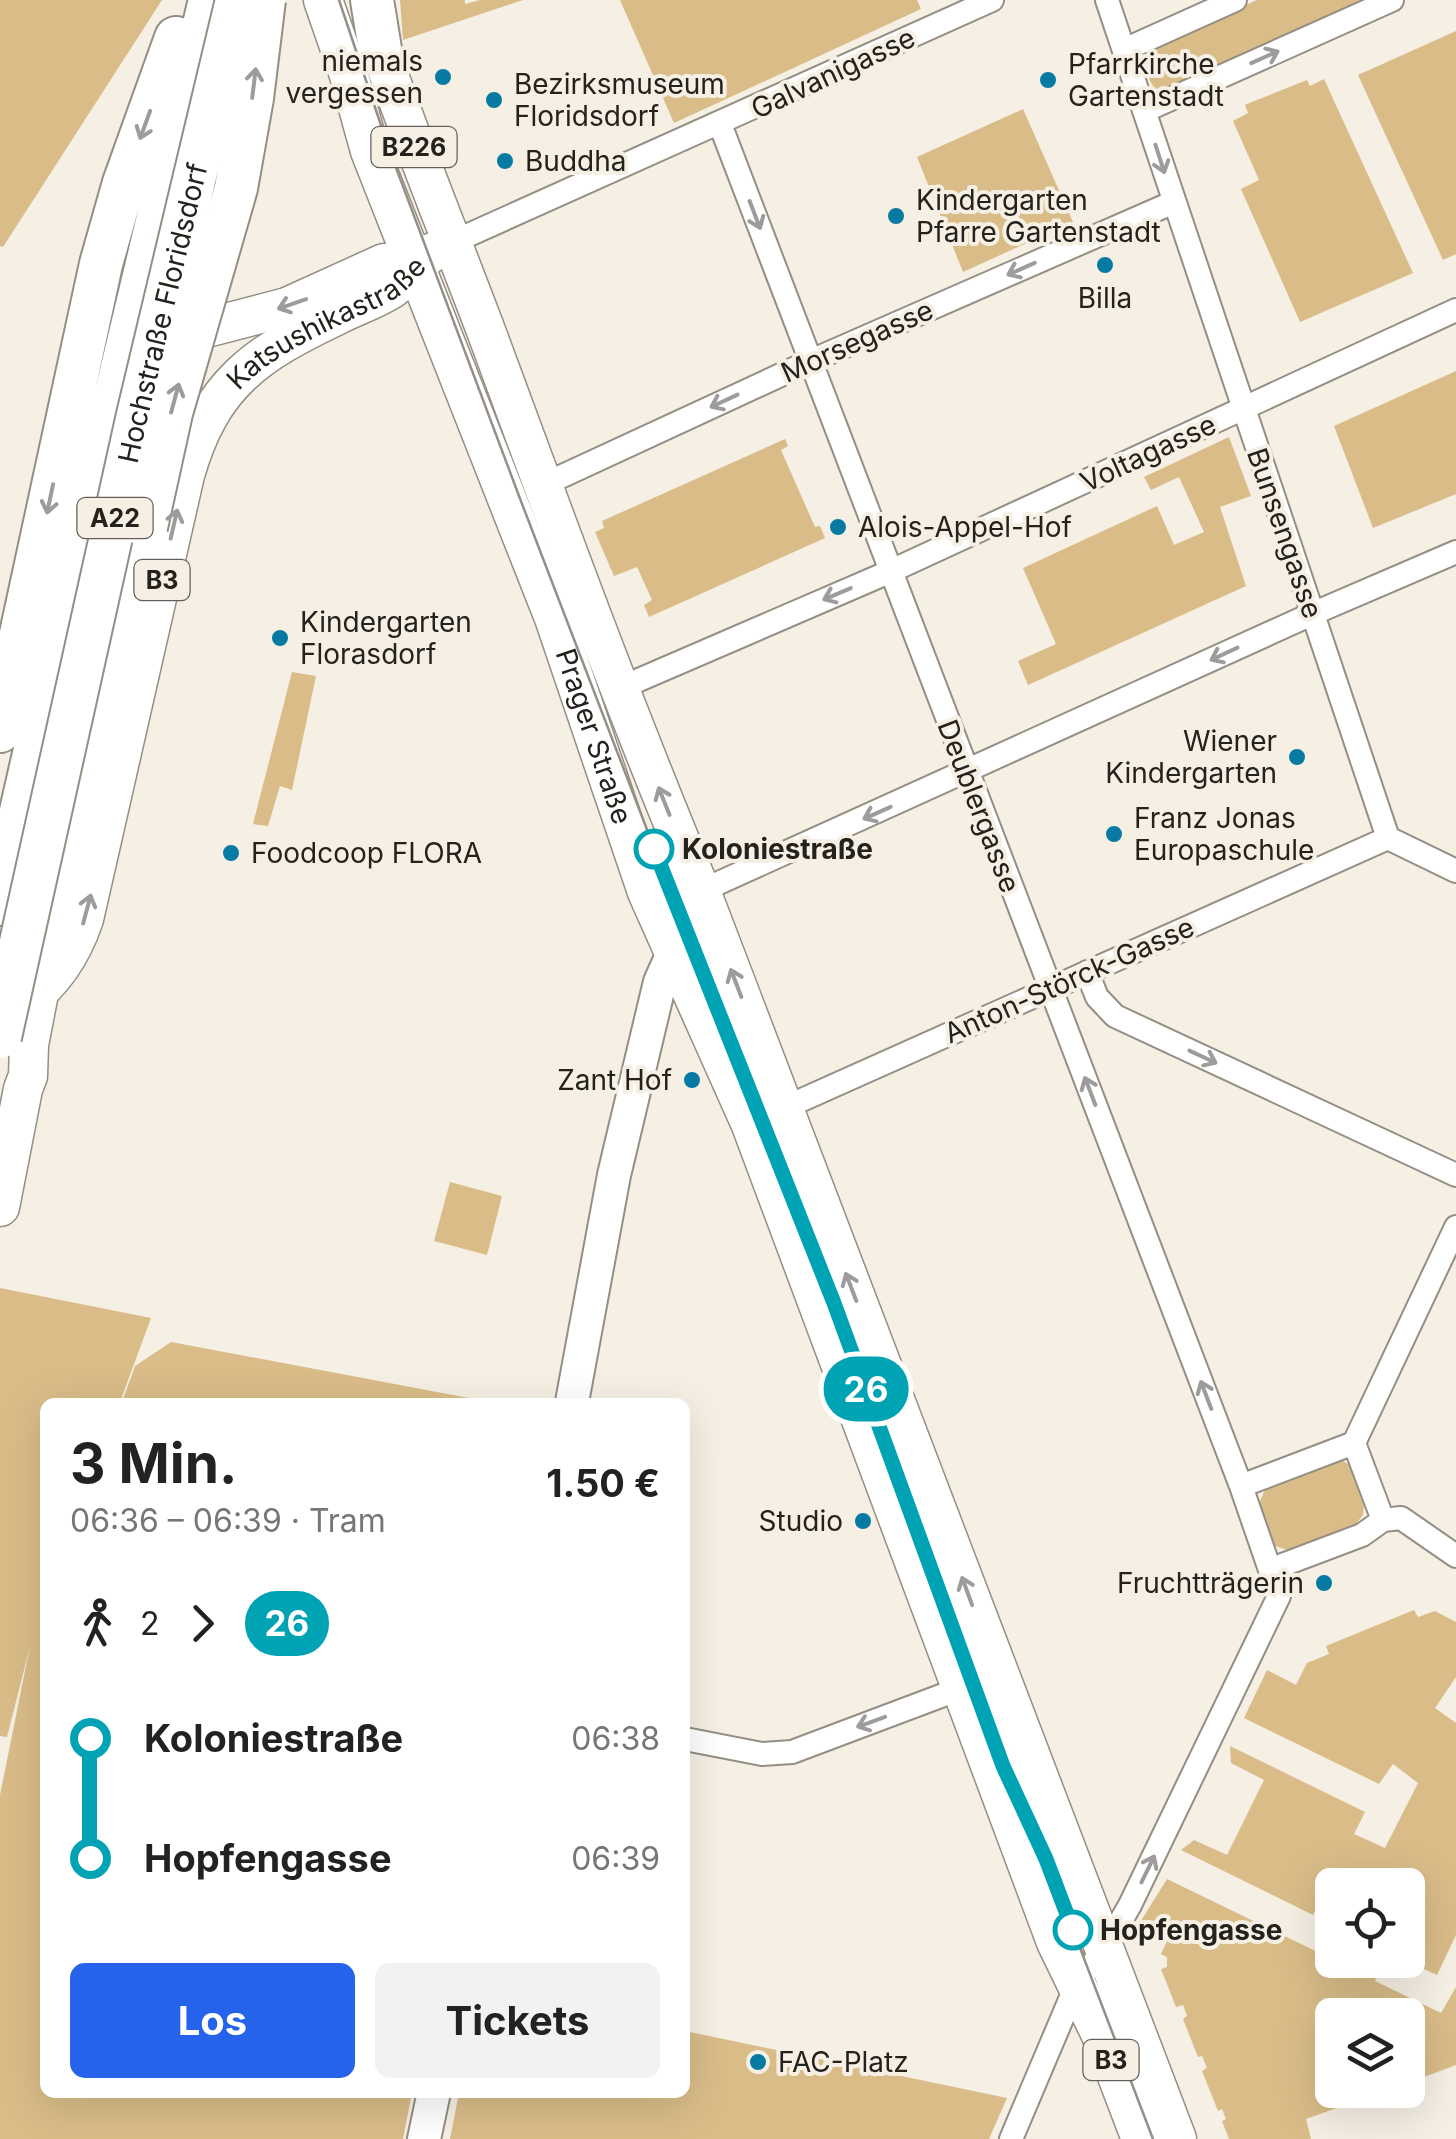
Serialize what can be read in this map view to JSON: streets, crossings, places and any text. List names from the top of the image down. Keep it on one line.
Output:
{"streets":{"highway":["Hochstraße Floridsdorf","A22"],"main road":["B226","Katsushikastraße","B3","Prager Straße"],"street":["Galvanigasse","Morsegasse","Voltagasse","Bunsengasse","Deublergasse","Anton-Störck-Gasse"]},"crossings":[["Galvanigasse","B3"],["Galvanigasse","Prager Straße"],["Galvanigasse","Deublergasse"],["Katsushikastraße","B3"],["Katsushikastraße","Prager Straße"],["Morsegasse","Bunsengasse"],["Morsegasse","Prager Straße"],["Morsegasse","Deublergasse"],["Voltagasse","Bunsengasse"],["Voltagasse","Prager Straße"],["Voltagasse","Deublergasse"],["Bunsengasse","Anton-Störck-Gasse"],["B3","Prager Straße"],["Prager Straße","Anton-Störck-Gasse"],["Deublergasse","Anton-Störck-Gasse"]],"one_way":["Morsegasse"],"places":["niemals vergessen","Pfarrkirche Gartenstadt","Bezirksmuseum Floridsdorf","Buddha","Kindergarten Pfarre Gartenstadt","Billa","Alois-Appel-Hof","Kindergarten Florasdorf","Wiener Kindergarten","Franz Jonas Europaschule","Koloniestraße","Foodcoop FLORA","Zant Hof","Studio","Fruchtträgerin","Hopfengasse","FAC-Platz"],"lines":["tram line 26"],"page":{"on_map":"26","heading":["3 Min.","06:36 – 06:39 · Tram","1.50 €"],"legs":["2","26"],"list":[{"name":"Koloniestraße","value":"06:38"},{"name":"Hopfengasse","value":"06:39"}],"buttons":["Los","Tickets"]}}
